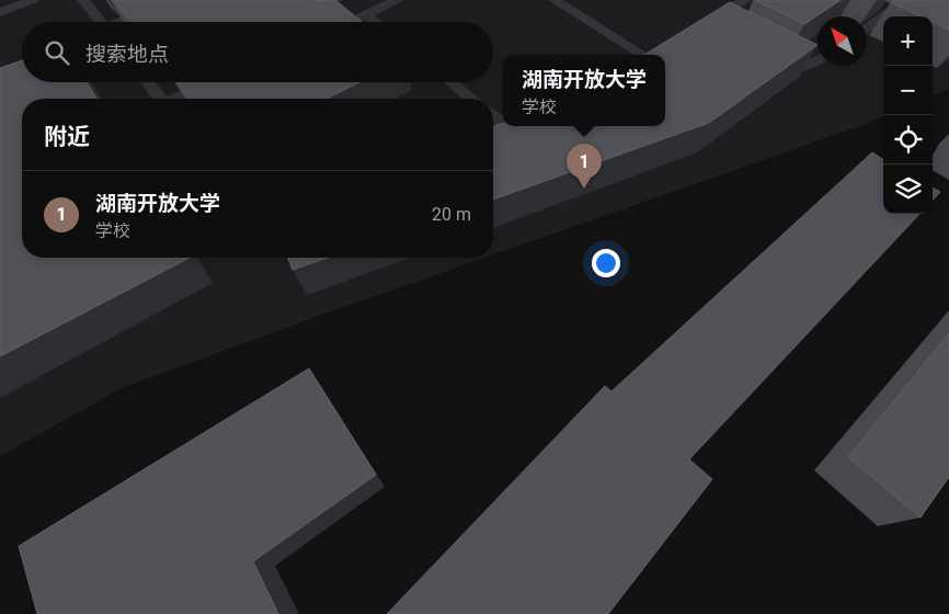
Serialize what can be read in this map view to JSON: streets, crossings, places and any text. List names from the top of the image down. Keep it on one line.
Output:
{"north":"top left","page":{"map_buttons":["+","−"],"search":"搜索地点","popup":["湖南开放大学","学校"],"heading":"附近","pins":"1","list":[{"mark":"1","name":"湖南开放大学","note":"学校","value":"20 m"}]}}
